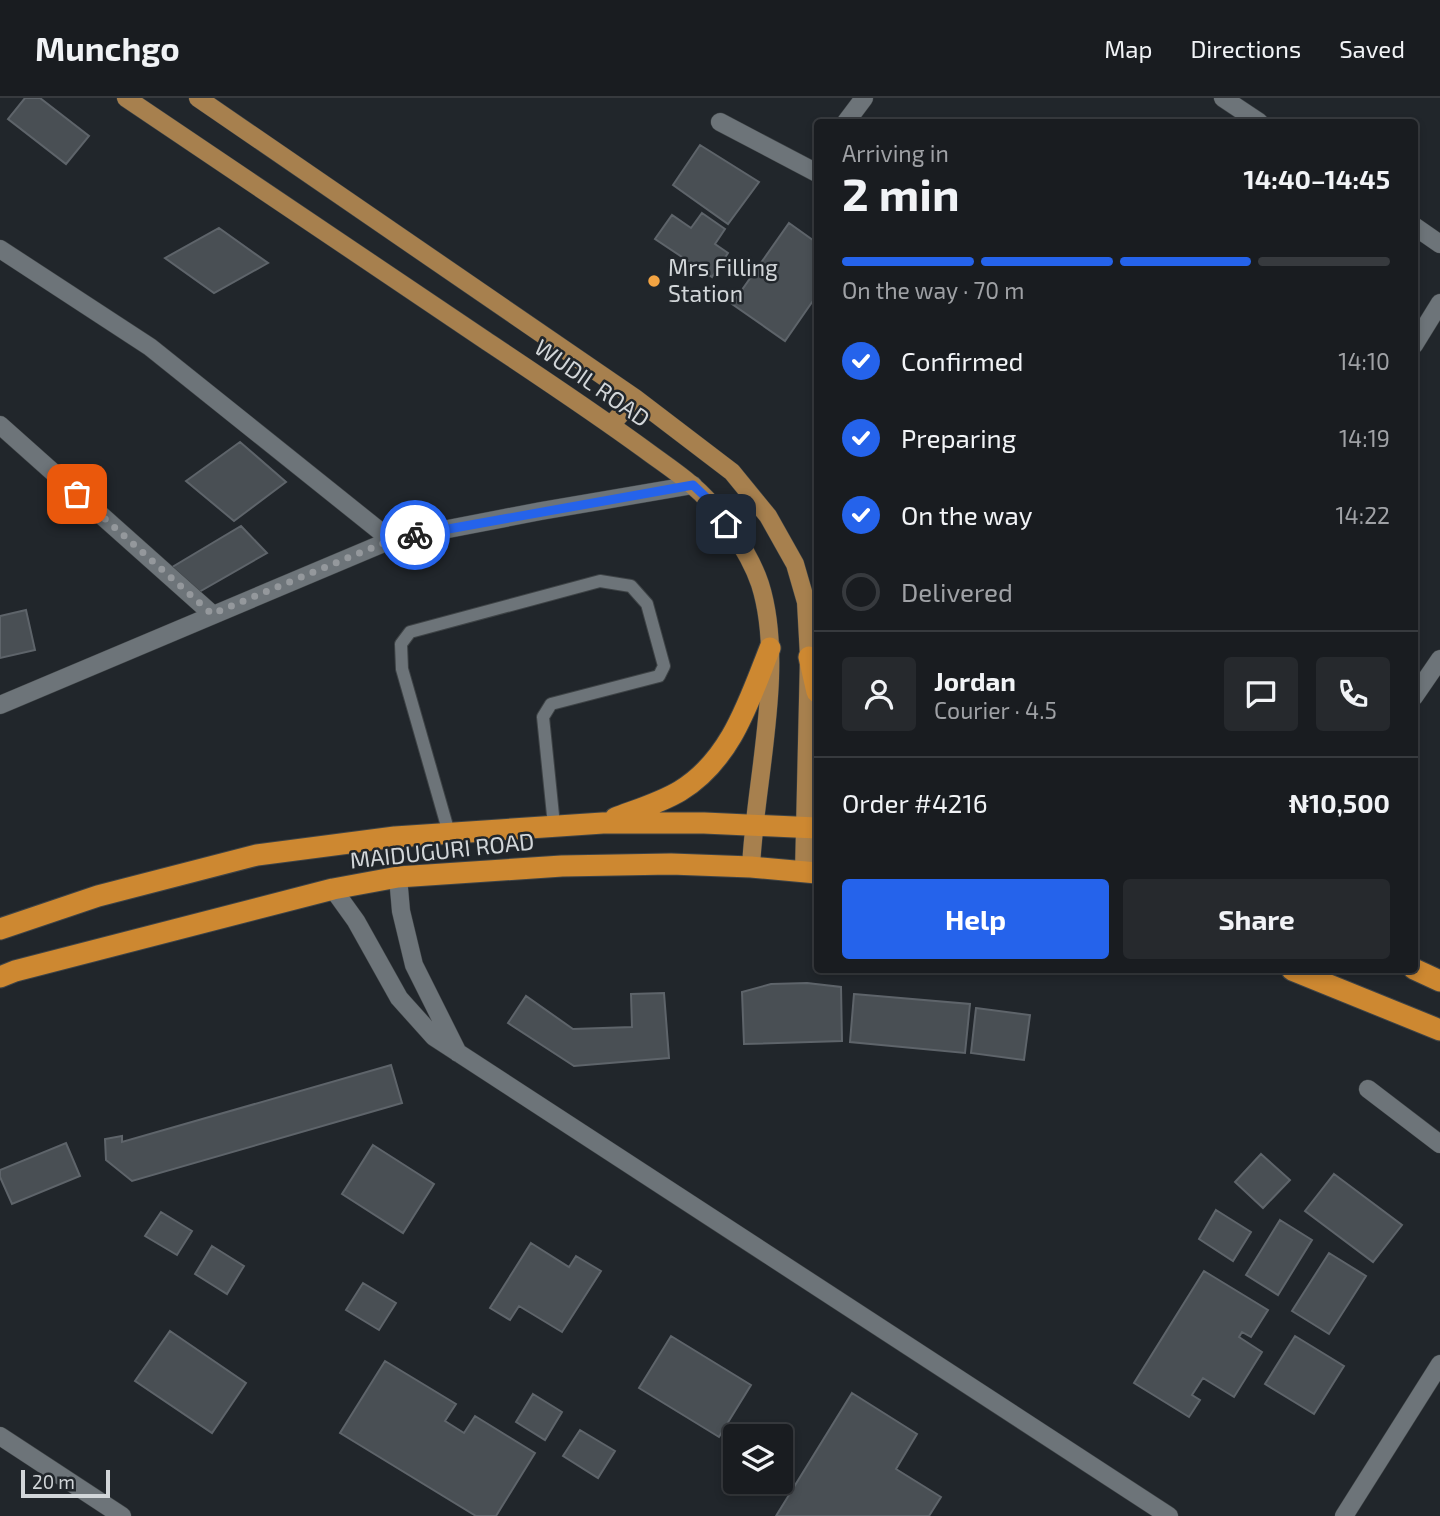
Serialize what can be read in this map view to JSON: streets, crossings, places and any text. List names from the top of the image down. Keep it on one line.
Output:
{"streets":{"highway":["MAIDUGURI ROAD"],"main road":["WUDIL ROAD"]},"crossings":[["WUDIL ROAD","MAIDUGURI ROAD"]],"places":["Mrs Filling Station"],"scale_bar":"20 m","page":{"header":"Munchgo","nav":["Map","Directions","Saved"],"heading":["2 min","Arriving in","14:40–14:45"],"panel":["Jordan","Courier · 4.5","Order #4216","₦10,500"],"bar":"On the way · 70 m","list":[["Confirmed","14:10"],["Preparing","14:19"],["On the way","14:22"],"Delivered"],"buttons":["Help","Share"],"scale":"20 m"}}
